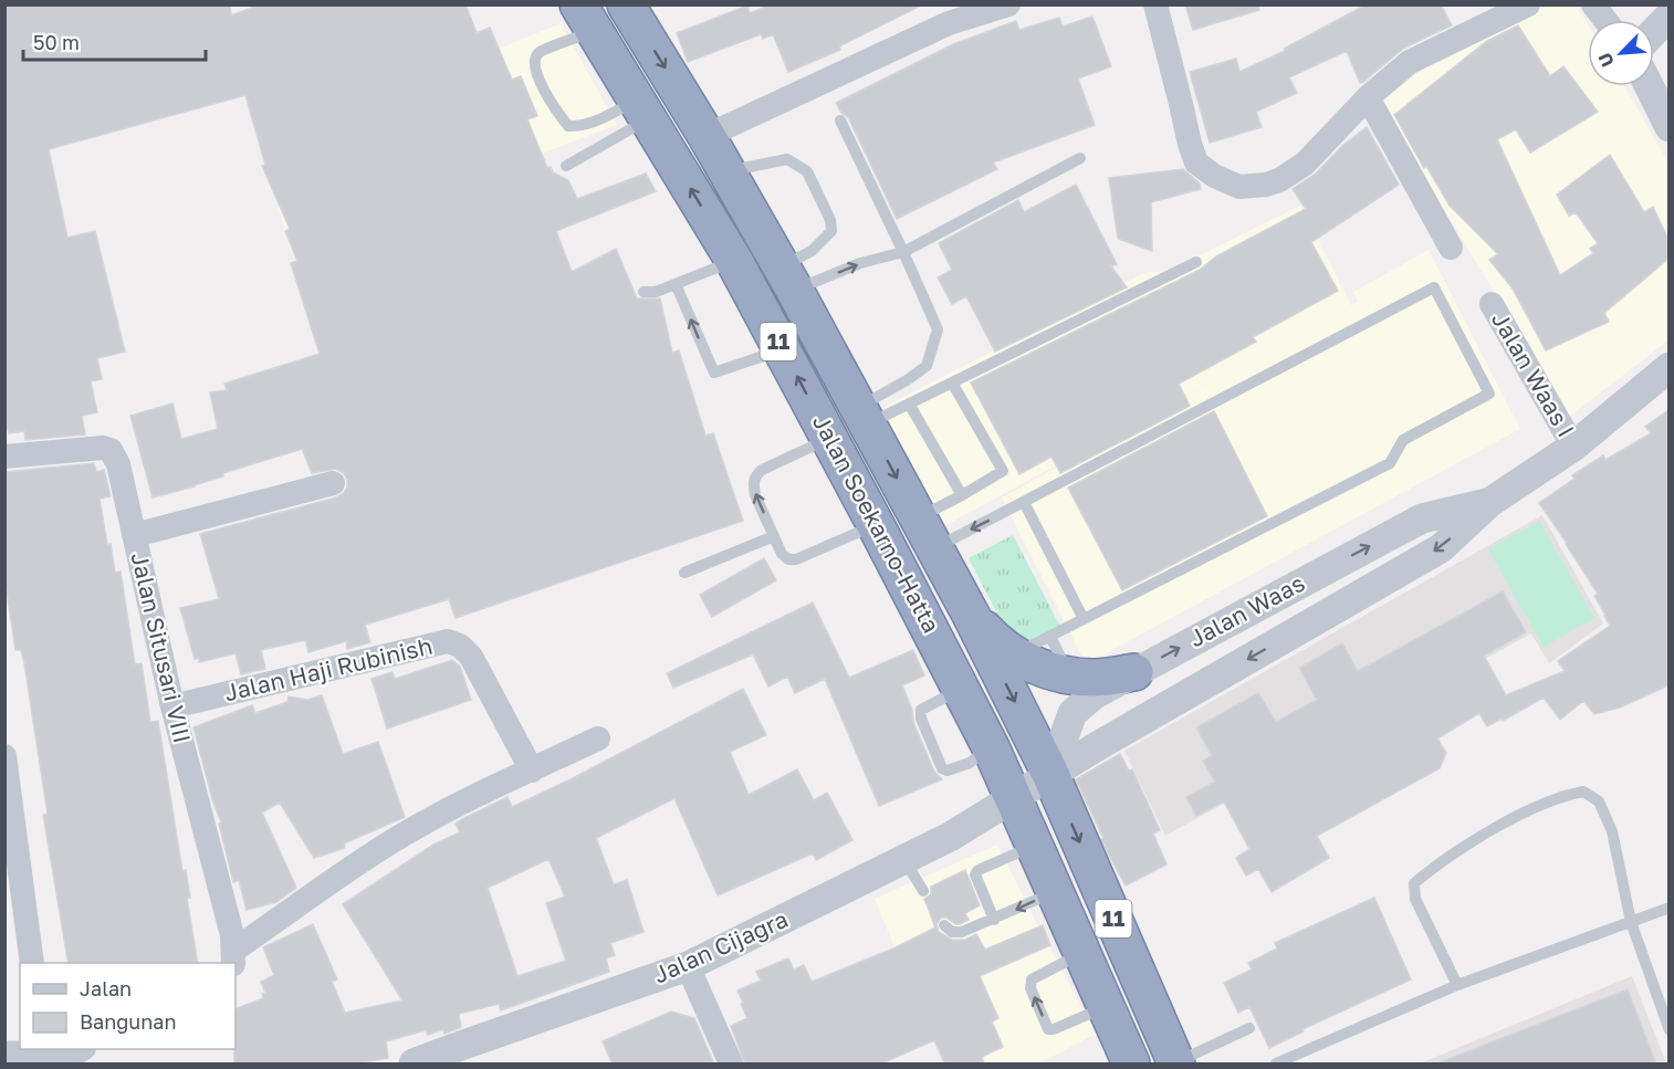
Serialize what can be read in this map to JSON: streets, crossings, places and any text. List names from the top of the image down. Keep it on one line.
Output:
{"streets":{"highway":["11","Jalan Soekarno-Hatta"],"street":["Jalan Waas I","Jalan Waas","Jalan Situsari VIII","Jalan Haji Rubinish","Jalan Cijagra"]},"crossings":[["Jalan Waas I","Jalan Waas"],["Jalan Soekarno-Hatta","Jalan Waas"],["Jalan Soekarno-Hatta","Jalan Cijagra"],["Jalan Waas","Jalan Cijagra"],["Jalan Situsari VIII","Jalan Haji Rubinish"]],"legend":["Jalan","Bangunan"],"scale_bar":"50 m","north":"bottom left"}
